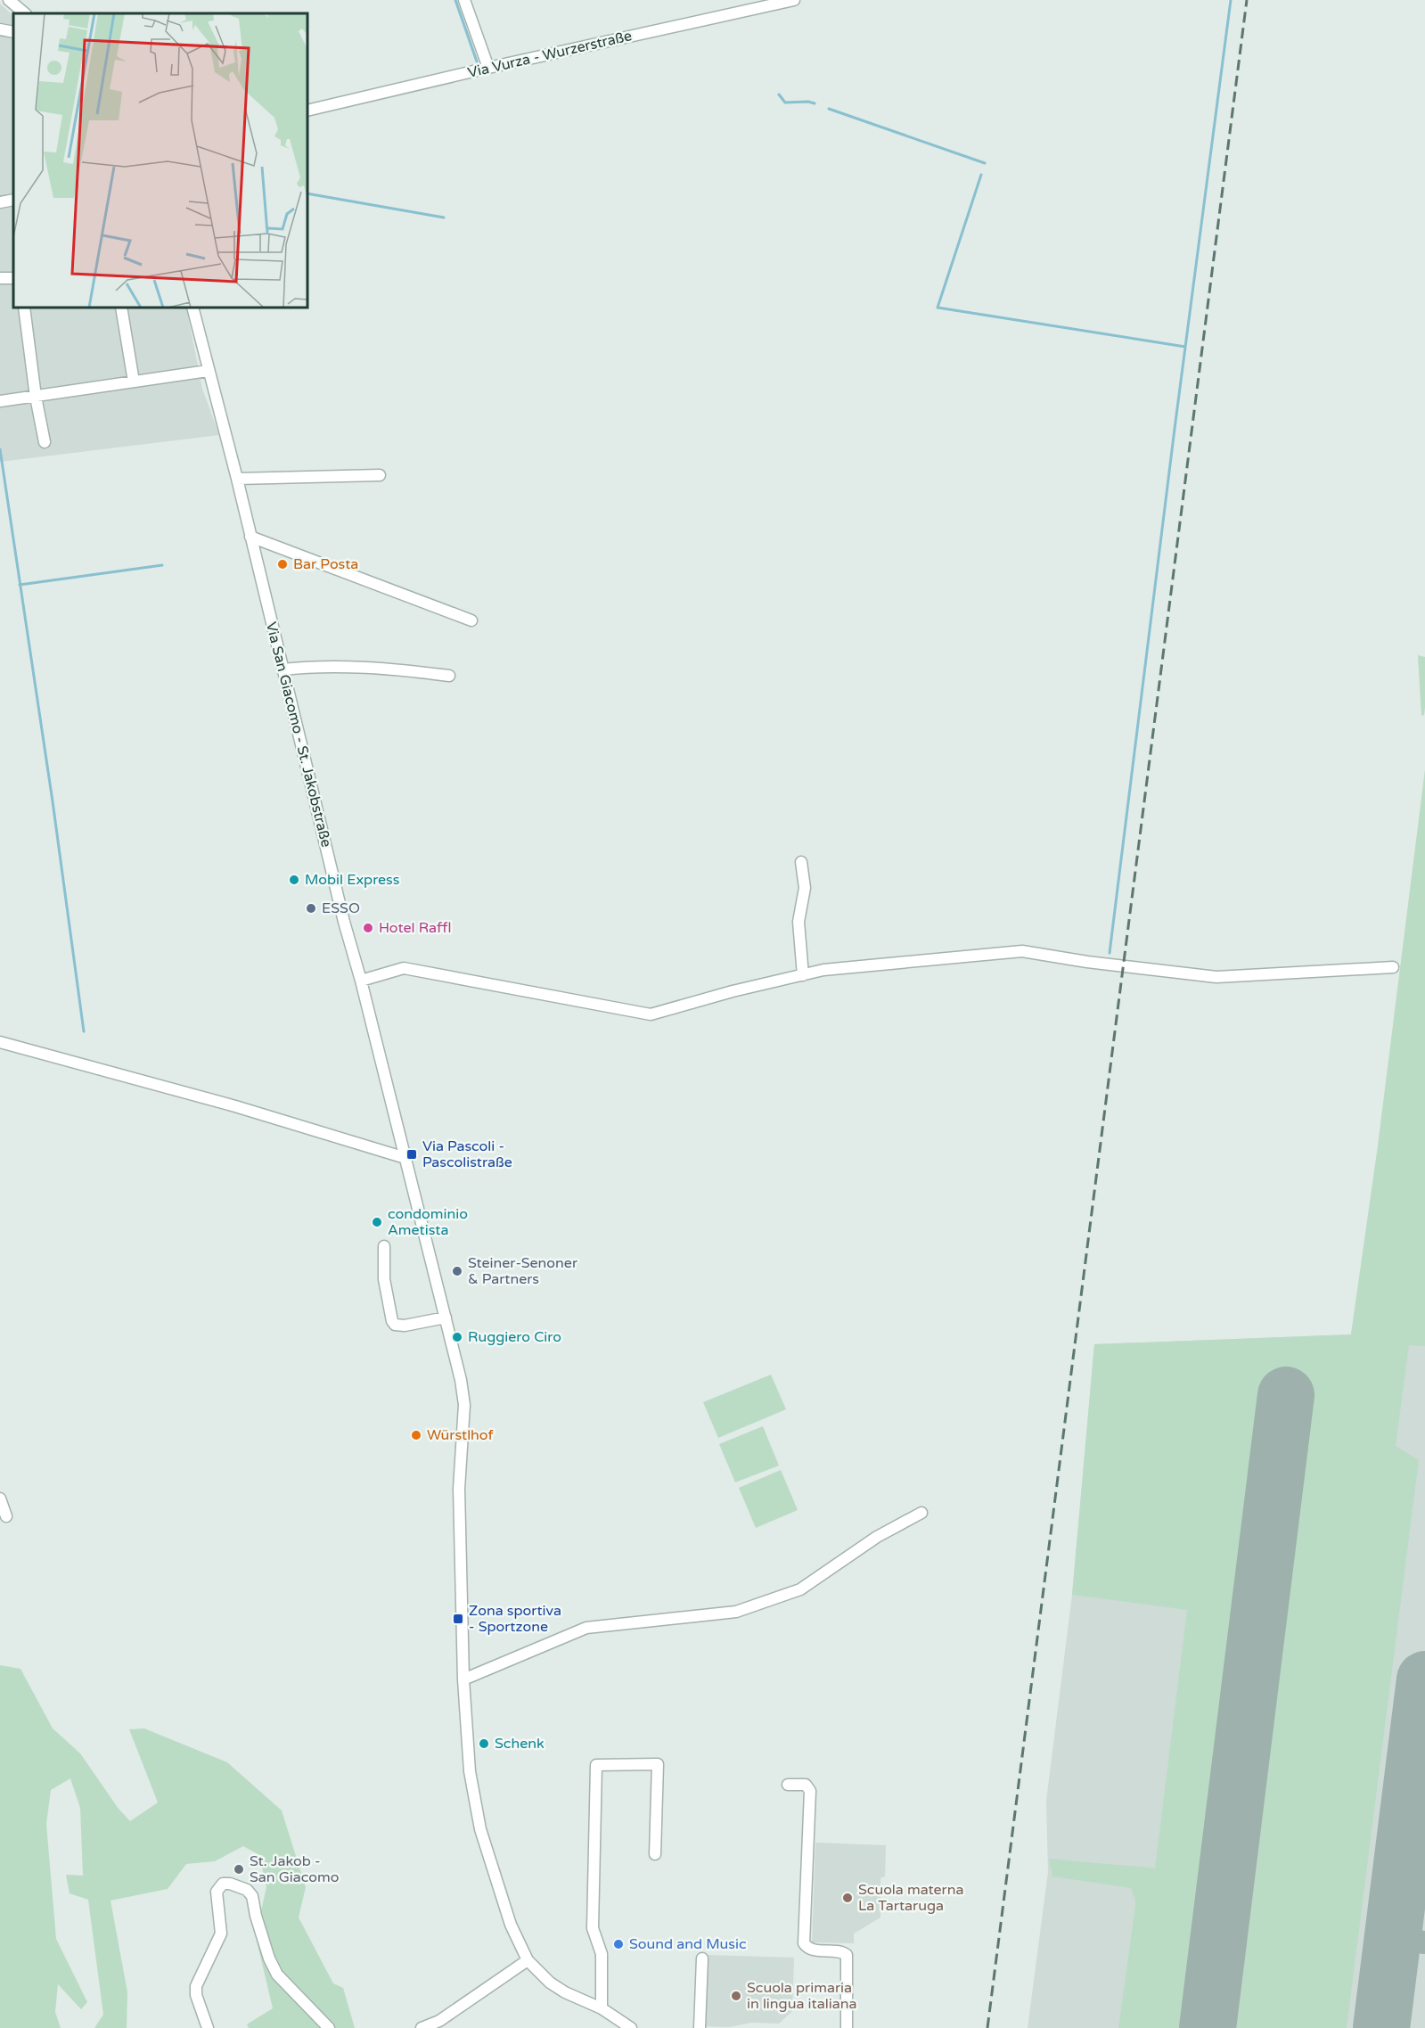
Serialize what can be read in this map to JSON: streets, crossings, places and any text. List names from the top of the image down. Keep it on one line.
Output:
{"streets":{"street":["Via Vurza - Wurzerstraße","Via San Giacomo - St. Jakobstraße"]},"places":{"other":["Bar Posta","Mobil Express","ESSO","Hotel Raffl","condominio Ametista","Steiner-Senoner & Partners","Ruggiero Ciro","Würstlhof","Schenk","St. Jakob - San Giacomo","Scuola materna La Tartaruga","Sound and Music","Scuola primaria in lingua italiana"],"transit":["Via Pascoli - Pascolistraße","Zona sportiva - Sportzone"]}}
